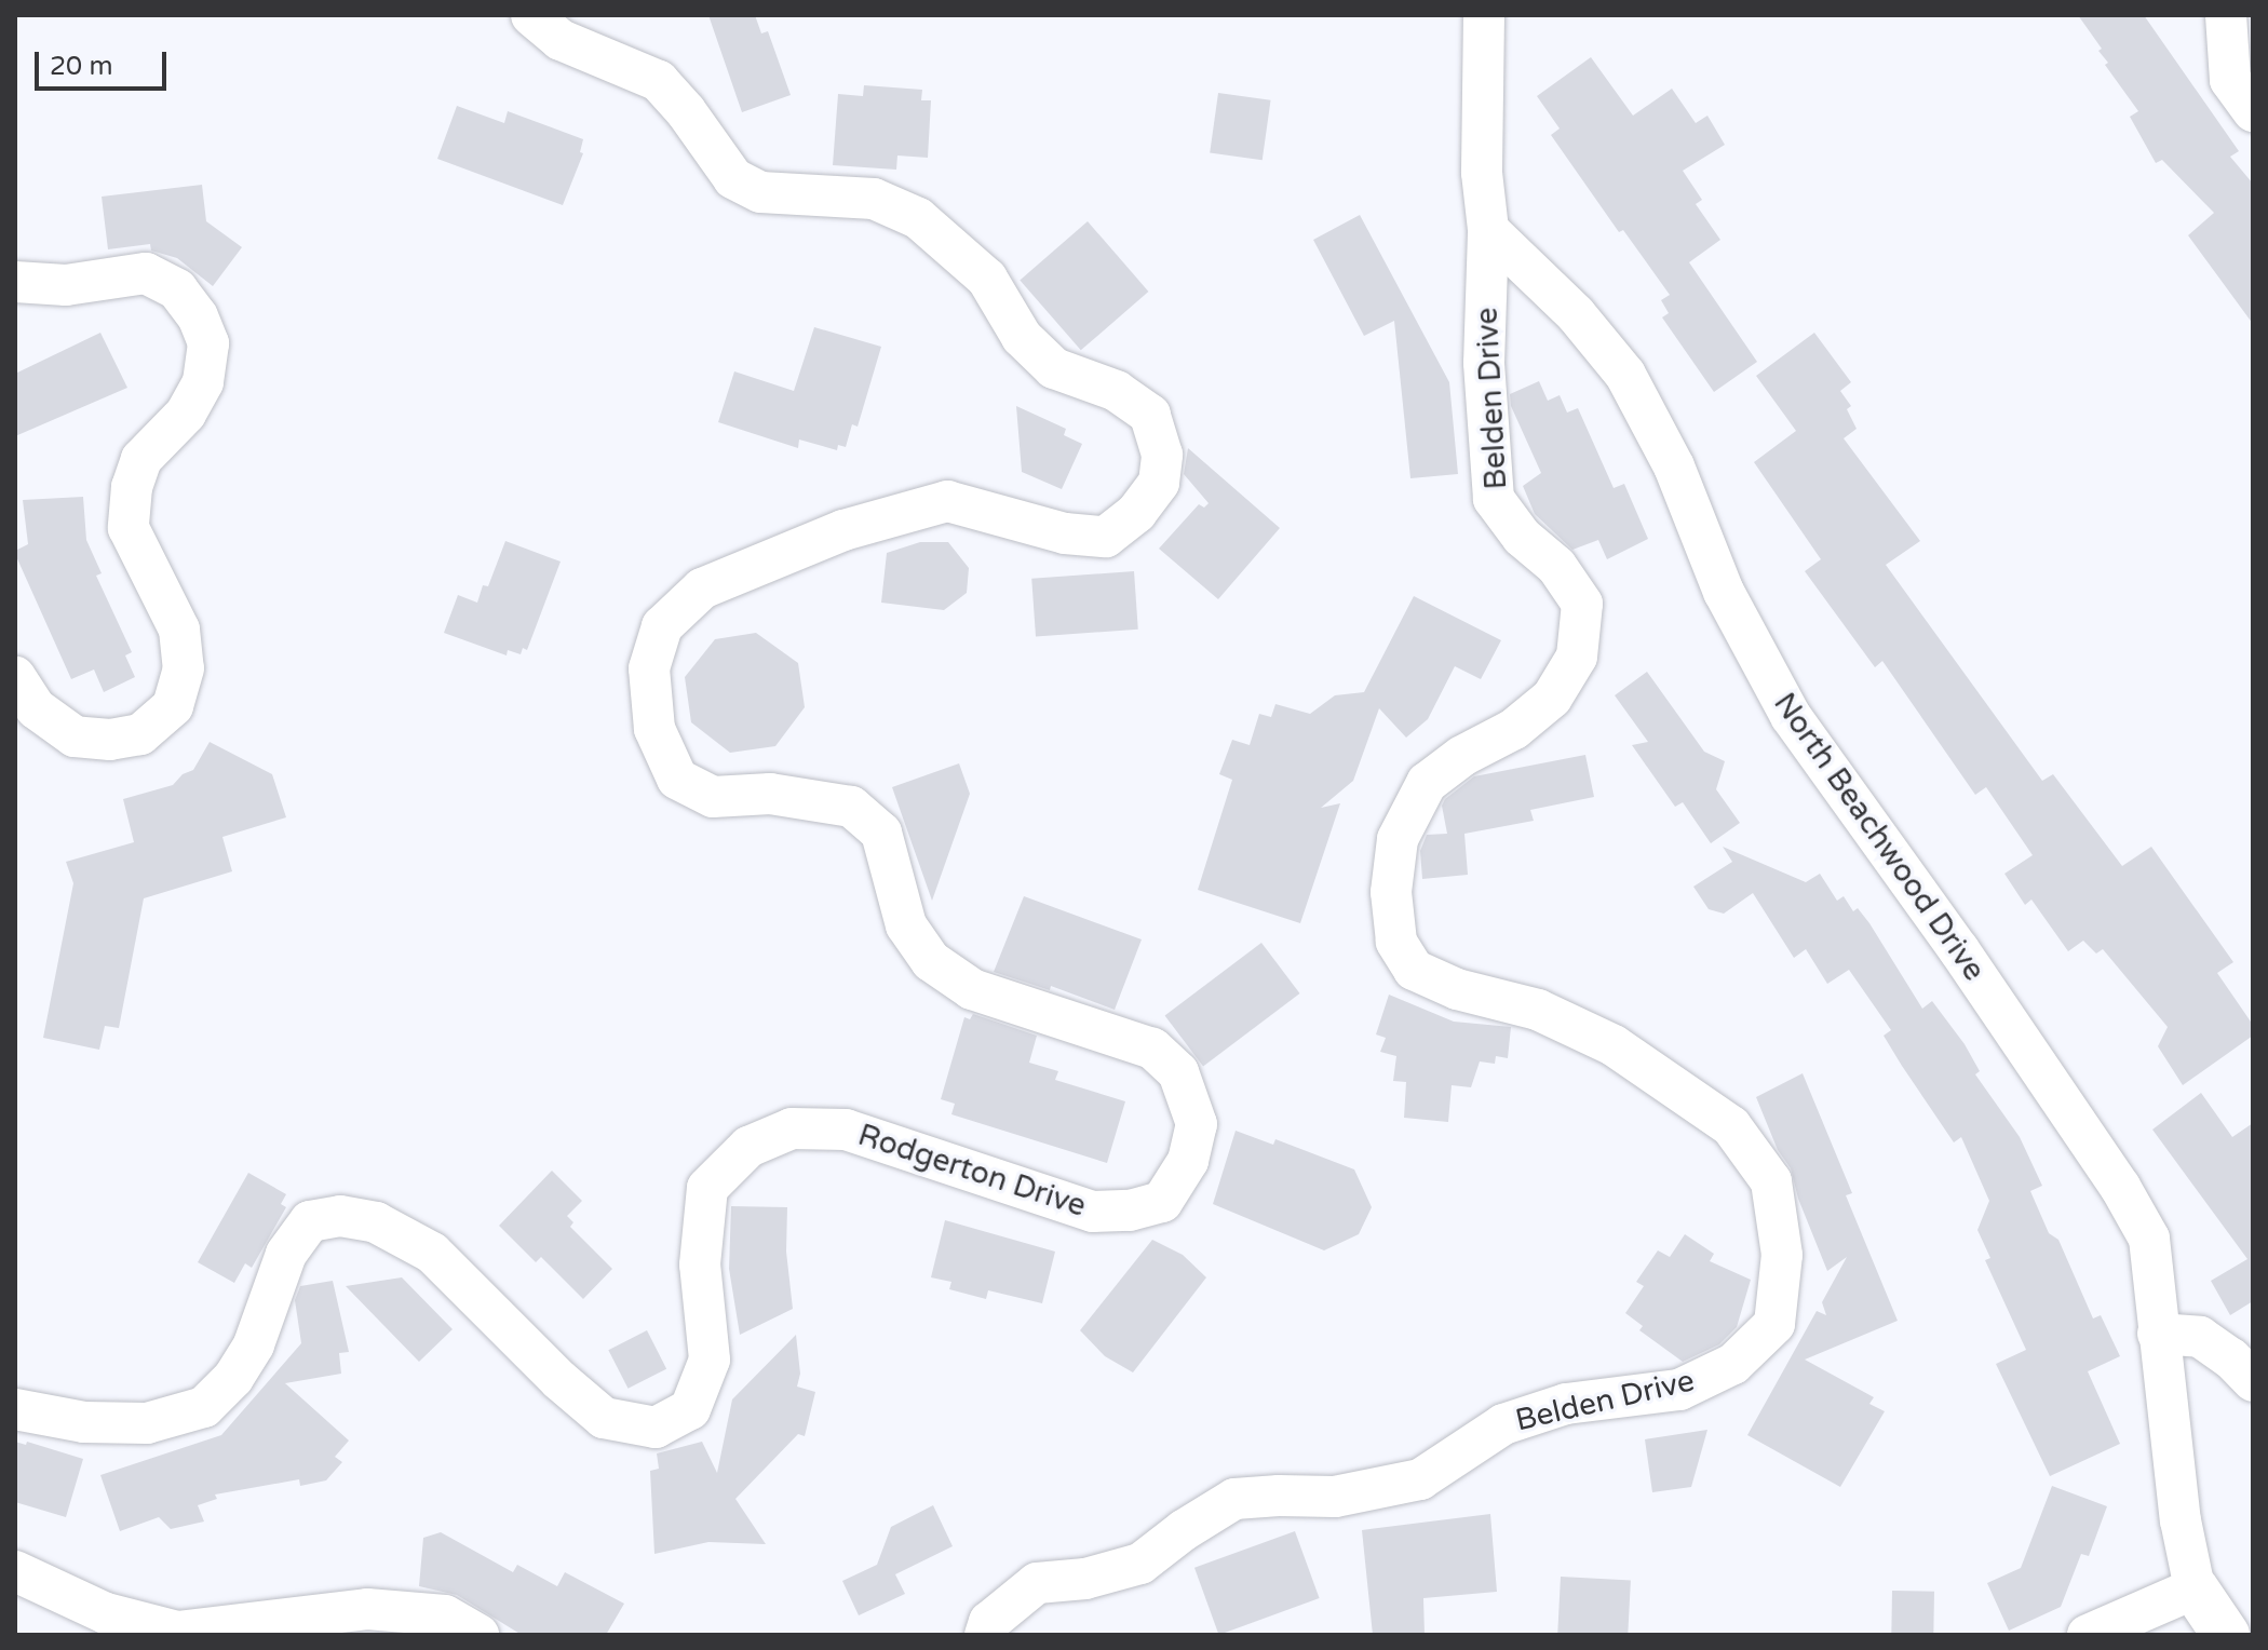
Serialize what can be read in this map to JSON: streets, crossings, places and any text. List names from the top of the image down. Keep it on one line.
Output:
{"streets":{"street":["Belden Drive","North Beachwood Drive","Rodgerton Drive"]},"crossings":[["Belden Drive","North Beachwood Drive"]],"scale_bar":"20 m"}
